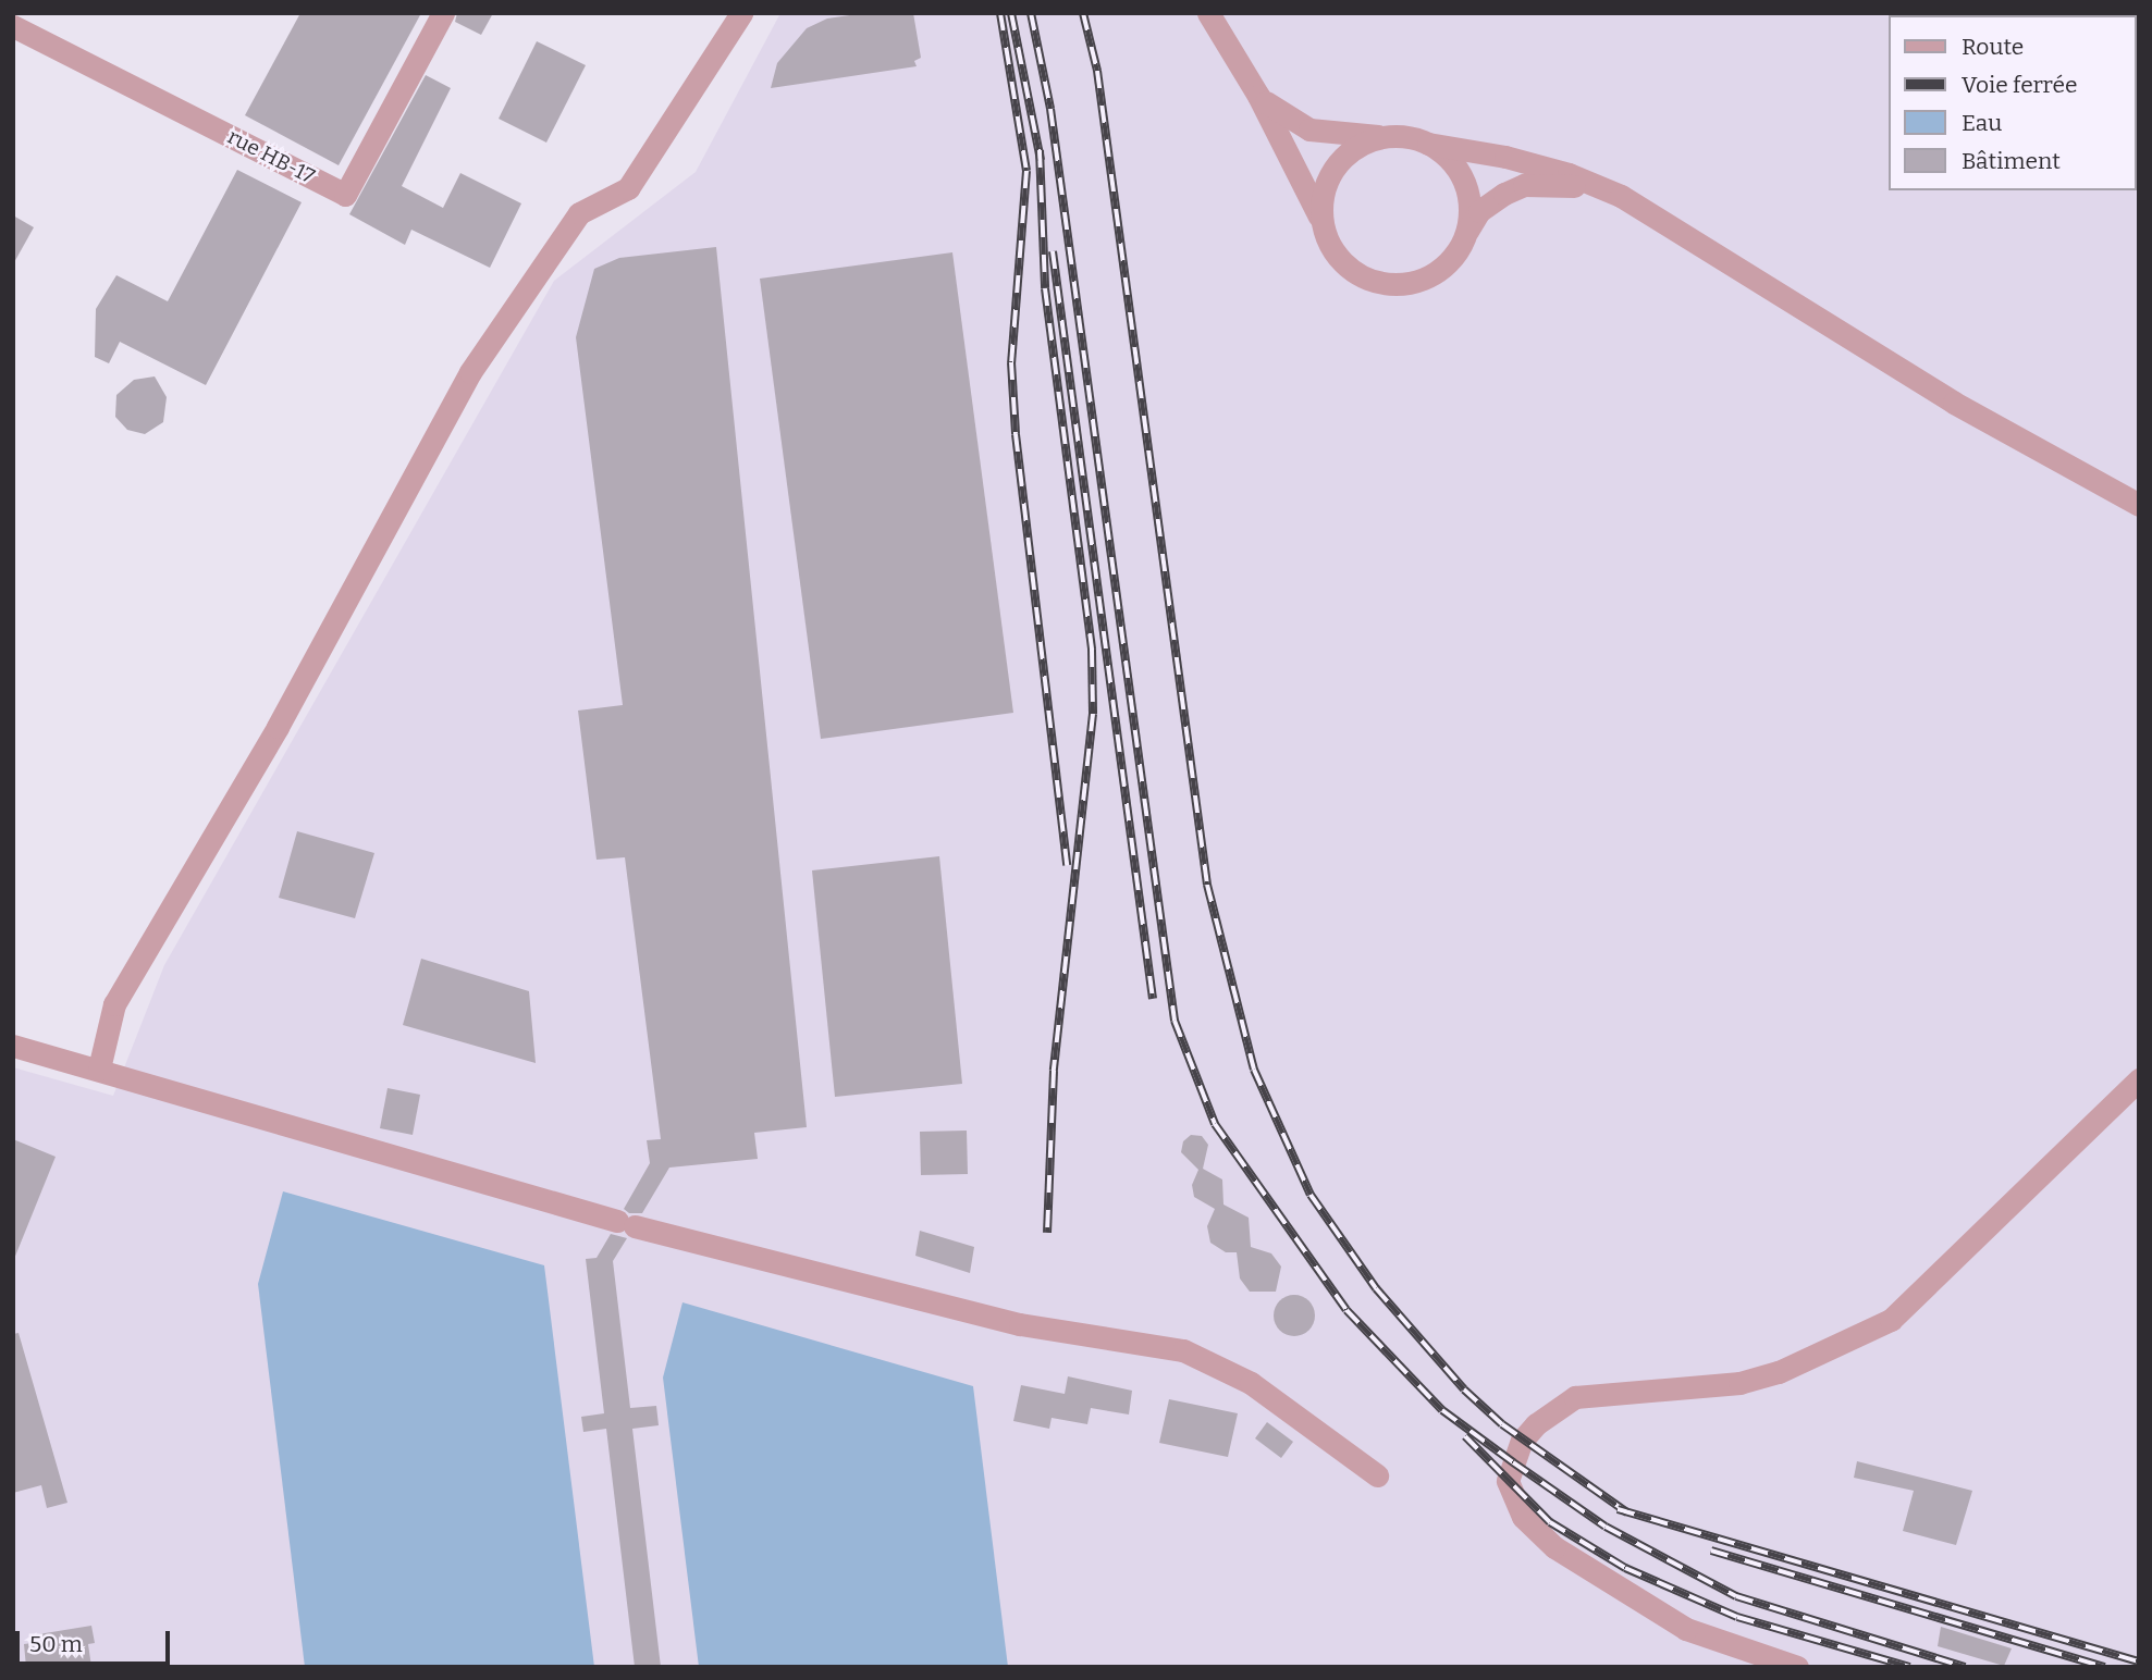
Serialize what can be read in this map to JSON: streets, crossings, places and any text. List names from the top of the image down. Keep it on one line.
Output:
{"streets":{"street":["rue HB-17"]},"legend":["Route","Voie ferrée","Eau","Bâtiment"],"scale_bar":"50 m"}
